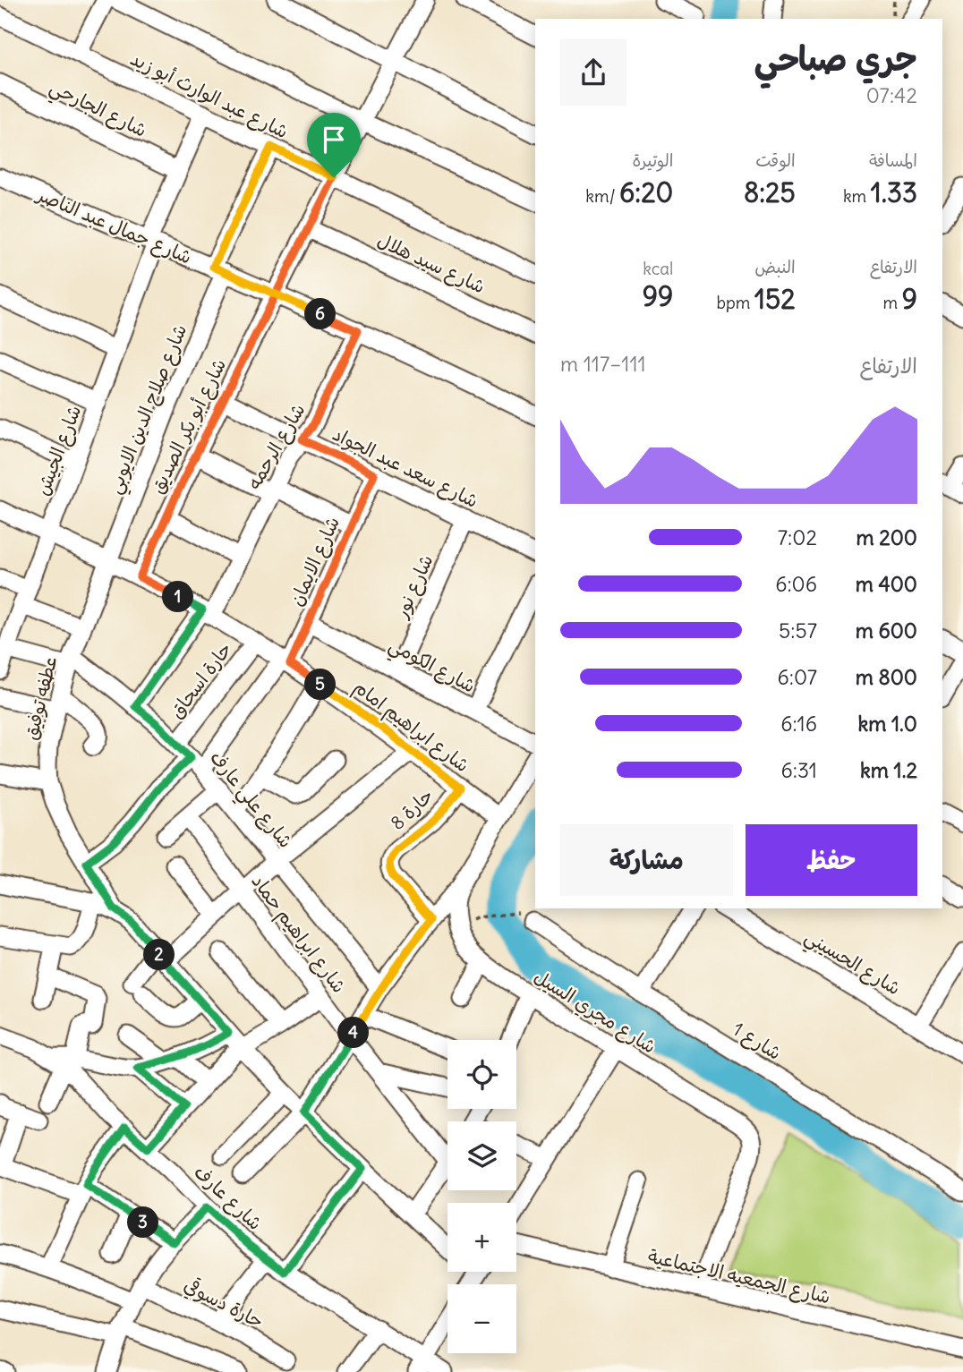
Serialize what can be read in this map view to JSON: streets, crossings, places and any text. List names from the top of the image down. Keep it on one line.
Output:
{"streets":{"street":["شارع عبد الوارث أبو زيد","شارع الجارحي","شارع جمال عبد الناصر","شارع سيد هلال","شارع صلاح الدين الايوبي","شارع أبو بكر الصديق","شارع الرحمه","شارع الجيش","شارع سعد عبد الجواد","شارع الايمان","شارع نور","شارع الكومي","حارة اسحاق","عطفه توفيق","شارع ابراهيم امام","شارع علي عارف","حارة 8","شارع ابراهيم حماد","شارع الحسيني","شارع مجري السيل","شارع 1","شارع عارف","شارع الجمعيه الاجتماعية","حارة دسوقي"]},"crossings":[["شارع عبد الوارث أبو زيد","شارع صلاح الدين الايوبي"],["شارع عبد الوارث أبو زيد","شارع أبو بكر الصديق"],["شارع عبد الوارث أبو زيد","شارع الجيش"],["شارع الجارحي","شارع الجيش"],["شارع جمال عبد الناصر","شارع صلاح الدين الايوبي"],["شارع جمال عبد الناصر","شارع أبو بكر الصديق"],["شارع جمال عبد الناصر","شارع الرحمه"],["شارع جمال عبد الناصر","شارع الجيش"],["شارع سيد هلال","شارع أبو بكر الصديق"],["شارع صلاح الدين الايوبي","عطفه توفيق"],["شارع صلاح الدين الايوبي","شارع ابراهيم امام"],["شارع أبو بكر الصديق","شارع سعد عبد الجواد"],["شارع أبو بكر الصديق","شارع ابراهيم امام"],["شارع الرحمه","شارع سعد عبد الجواد"],["شارع الرحمه","شارع ابراهيم امام"],["شارع الرحمه","شارع علي عارف"],["شارع الجيش","شارع ابراهيم امام"],["شارع الجيش","شارع علي عارف"],["شارع سعد عبد الجواد","شارع الايمان"],["شارع سعد عبد الجواد","شارع نور"],["شارع الايمان","شارع الكومي"],["شارع الايمان","عطفه توفيق"],["شارع الايمان","شارع ابراهيم امام"],["شارع الايمان","شارع علي عارف"],["شارع نور","شارع الكومي"],["حارة اسحاق","شارع ابراهيم امام"],["حارة اسحاق","شارع علي عارف"],["عطفه توفيق","شارع ابراهيم امام"],["عطفه توفيق","شارع علي عارف"],["شارع ابراهيم امام","حارة 8"],["شارع ابراهيم امام","شارع مجري السيل"],["شارع مجري السيل","شارع الجمعيه الاجتماعية"]],"page":{"heading":["جري صباحي","07:42"],"stats":[["المسافة","1.33 km"],["الوقت","8:25"],["الوتيرة","6:20 /km"],["الارتفاع","9 m"],["النبض","152 bpm"],["kcal","99"]],"pins":["6","1","5","2","4","3"],"chart":["الارتفاع","111–117 m"],"list":[{"name":"200 m","note":"7:02"},{"name":"400 m","note":"6:06"},{"name":"600 m","note":"5:57"},{"name":"800 m","note":"6:07"},{"name":"1.0 km","note":"6:16"},{"name":"1.2 km","note":"6:31"}],"buttons":["حفظ","مشاركة"],"map_buttons":["+","−"]}}
